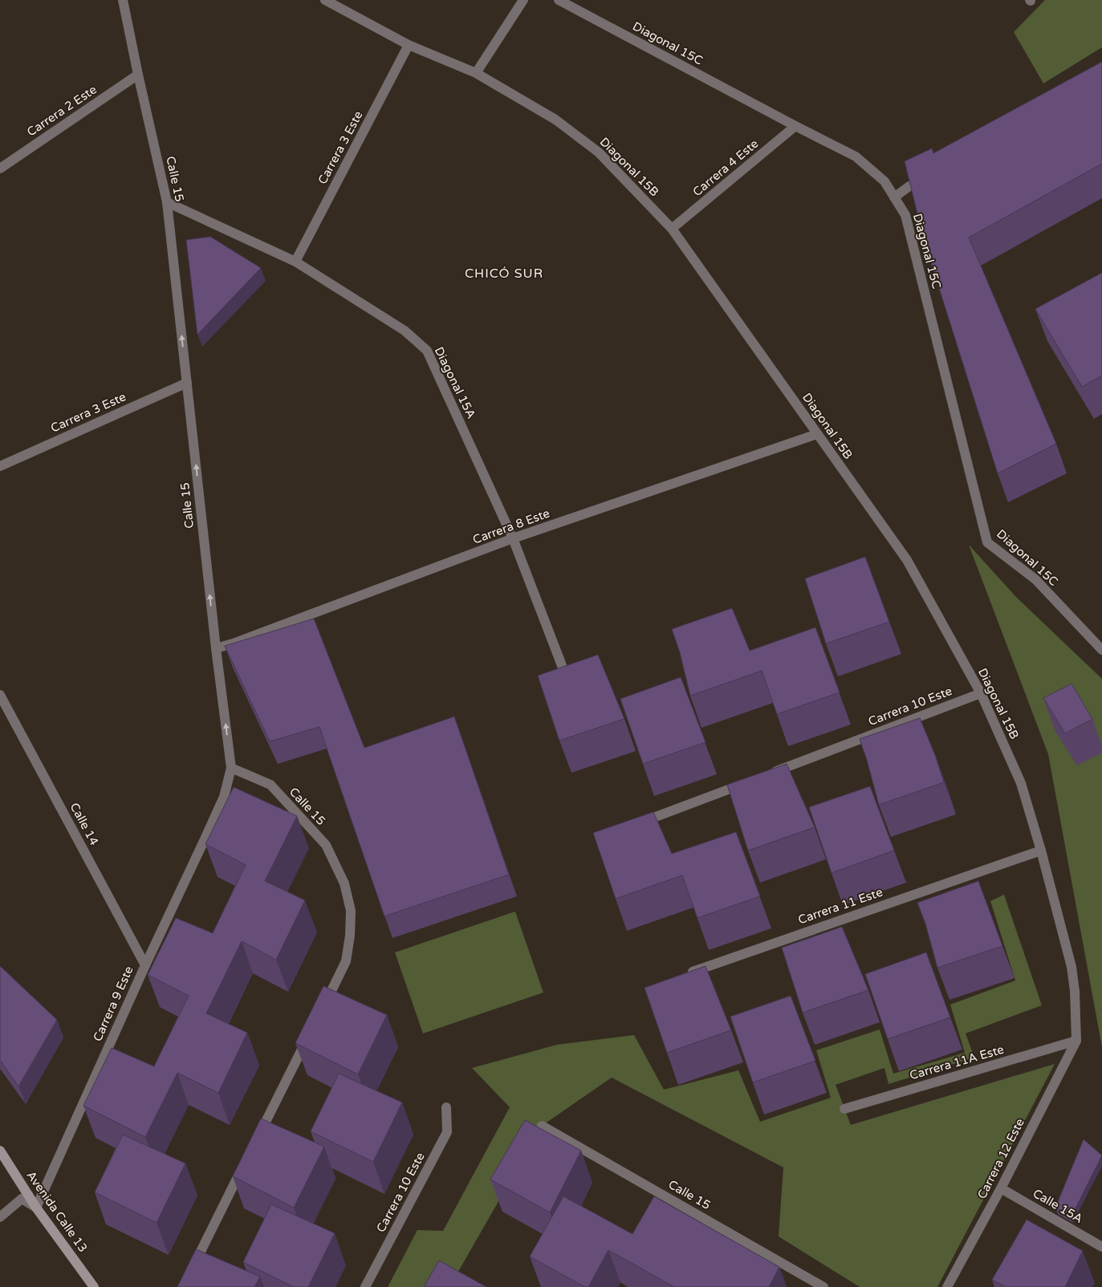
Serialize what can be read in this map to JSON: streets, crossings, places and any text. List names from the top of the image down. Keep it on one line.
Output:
{"streets":{"main road":["Avenida Calle 13"],"street":["Diagonal 15C","Carrera 2 Este","Carrera 3 Este","Diagonal 15B","Carrera 4 Este","Calle 15","Diagonal 15A","Carrera 8 Este","Carrera 10 Este","Calle 14","Carrera 11 Este","Carrera 9 Este","Carrera 11A Este","Carrera 12 Este","Calle 15A"]},"crossings":[["Diagonal 15C","Carrera 4 Este"],["Carrera 2 Este","Calle 15"],["Carrera 3 Este","Diagonal 15B"],["Carrera 3 Este","Calle 15"],["Carrera 3 Este","Diagonal 15A"],["Diagonal 15B","Carrera 4 Este"],["Diagonal 15B","Carrera 8 Este"],["Diagonal 15B","Carrera 10 Este"],["Diagonal 15B","Carrera 11 Este"],["Diagonal 15B","Carrera 11A Este"],["Diagonal 15B","Carrera 12 Este"],["Calle 15","Diagonal 15A"],["Calle 15","Carrera 8 Este"],["Calle 15","Carrera 9 Este"],["Diagonal 15A","Carrera 8 Este"],["Calle 14","Carrera 9 Este"],["Carrera 9 Este","Avenida Calle 13"],["Carrera 11A Este","Carrera 12 Este"],["Carrera 12 Este","Calle 15A"]],"one_way":["Calle 15"],"districts":["CHICÓ SUR"]}
